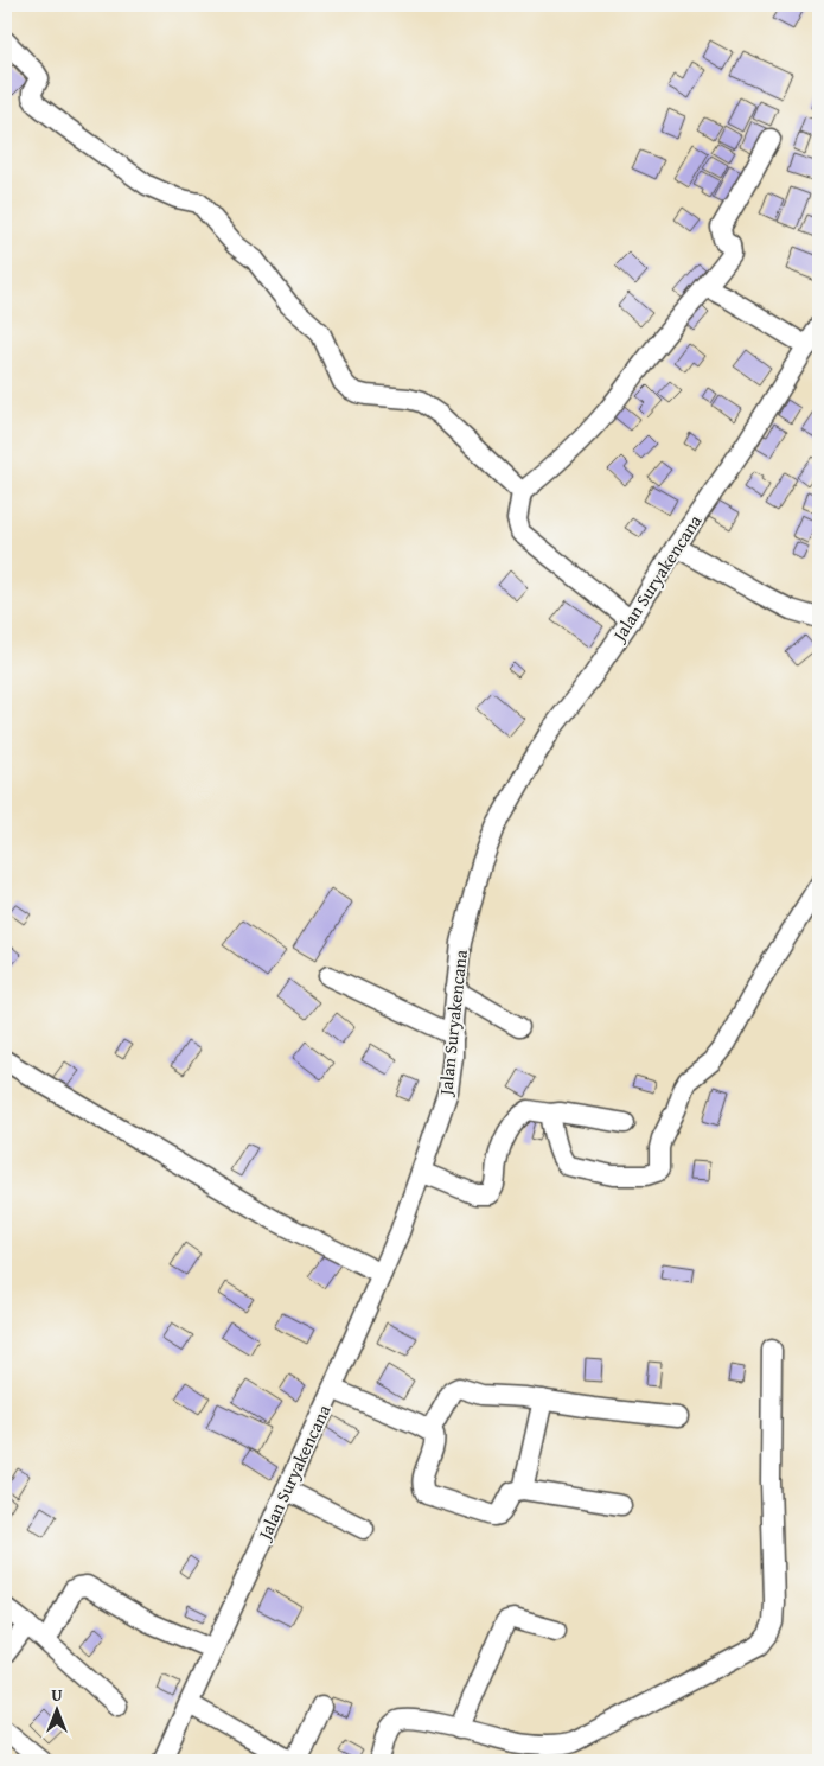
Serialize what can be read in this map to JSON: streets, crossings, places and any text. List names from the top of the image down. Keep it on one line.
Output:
{"streets":{"street":["Jalan Suryakencana"]},"north":"top"}
